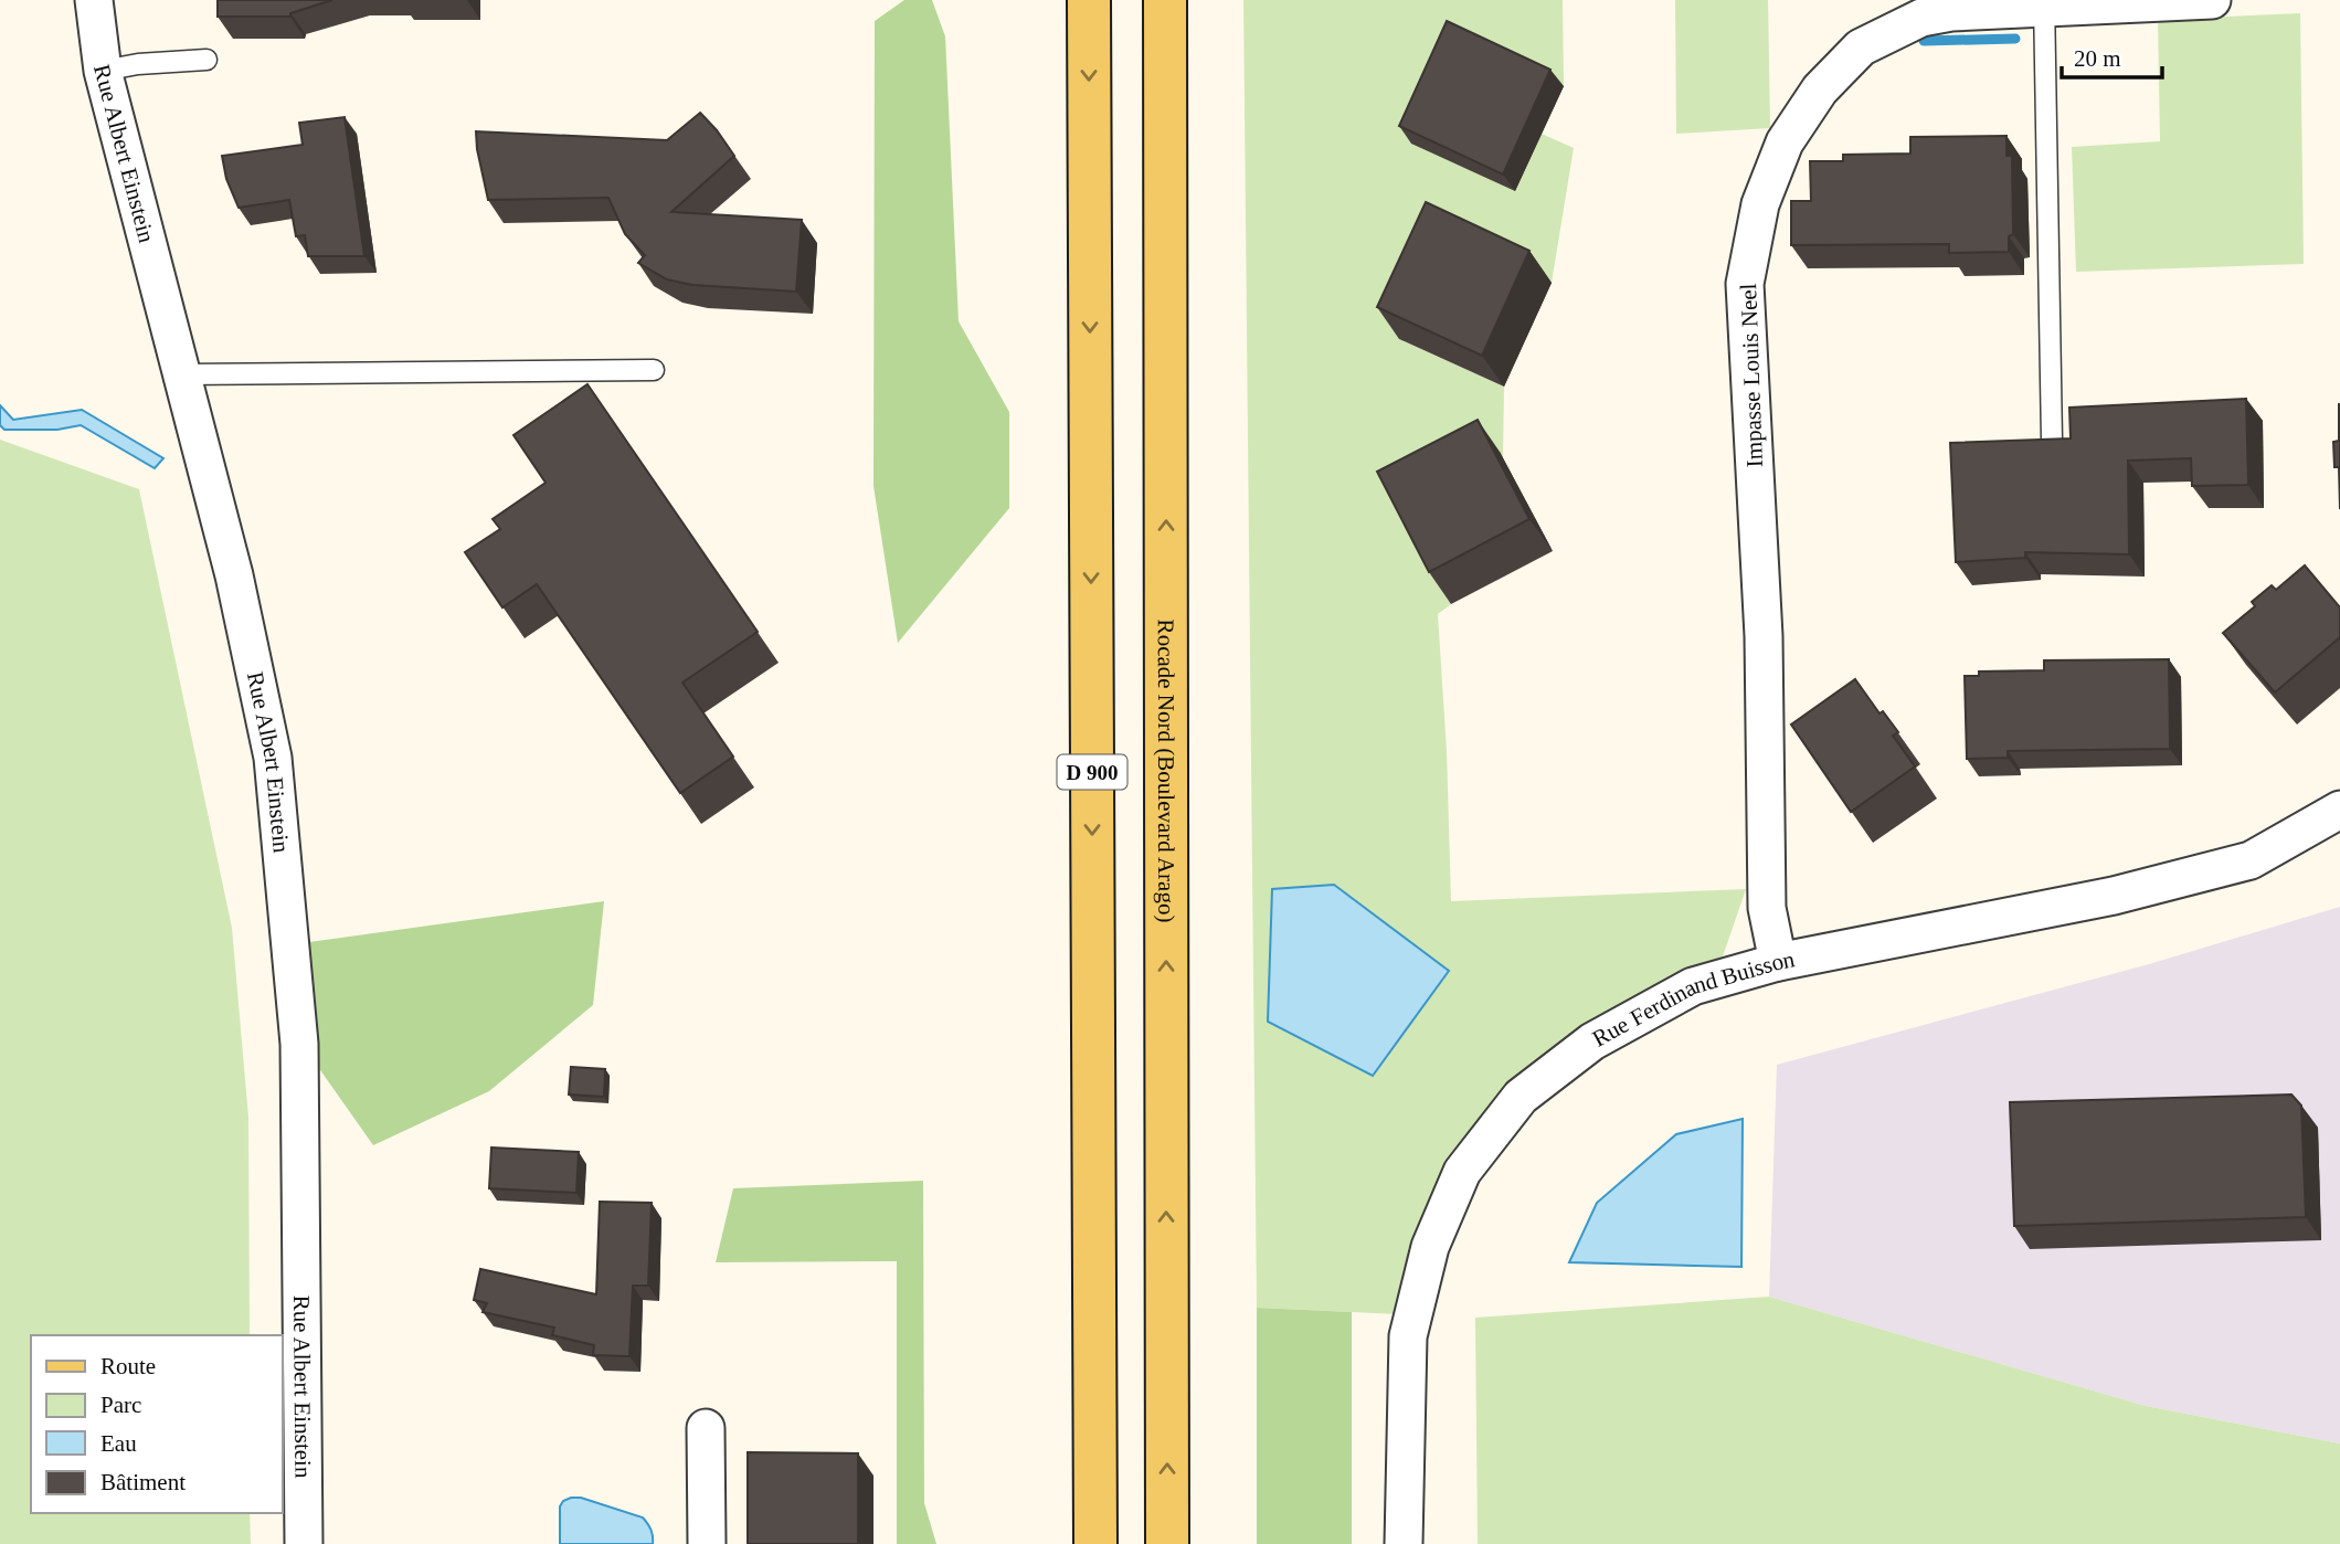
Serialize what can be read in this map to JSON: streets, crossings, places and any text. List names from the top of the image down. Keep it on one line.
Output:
{"streets":{"main road":["D 900","Rocade Nord (Boulevard Arago)"],"street":["Rue Albert Einstein","Impasse Louis Neel","Rue Ferdinand Buisson"]},"crossings":[["Impasse Louis Neel","Rue Ferdinand Buisson"]],"legend":["Route","Parc","Eau","Bâtiment"],"scale_bar":"20 m"}
